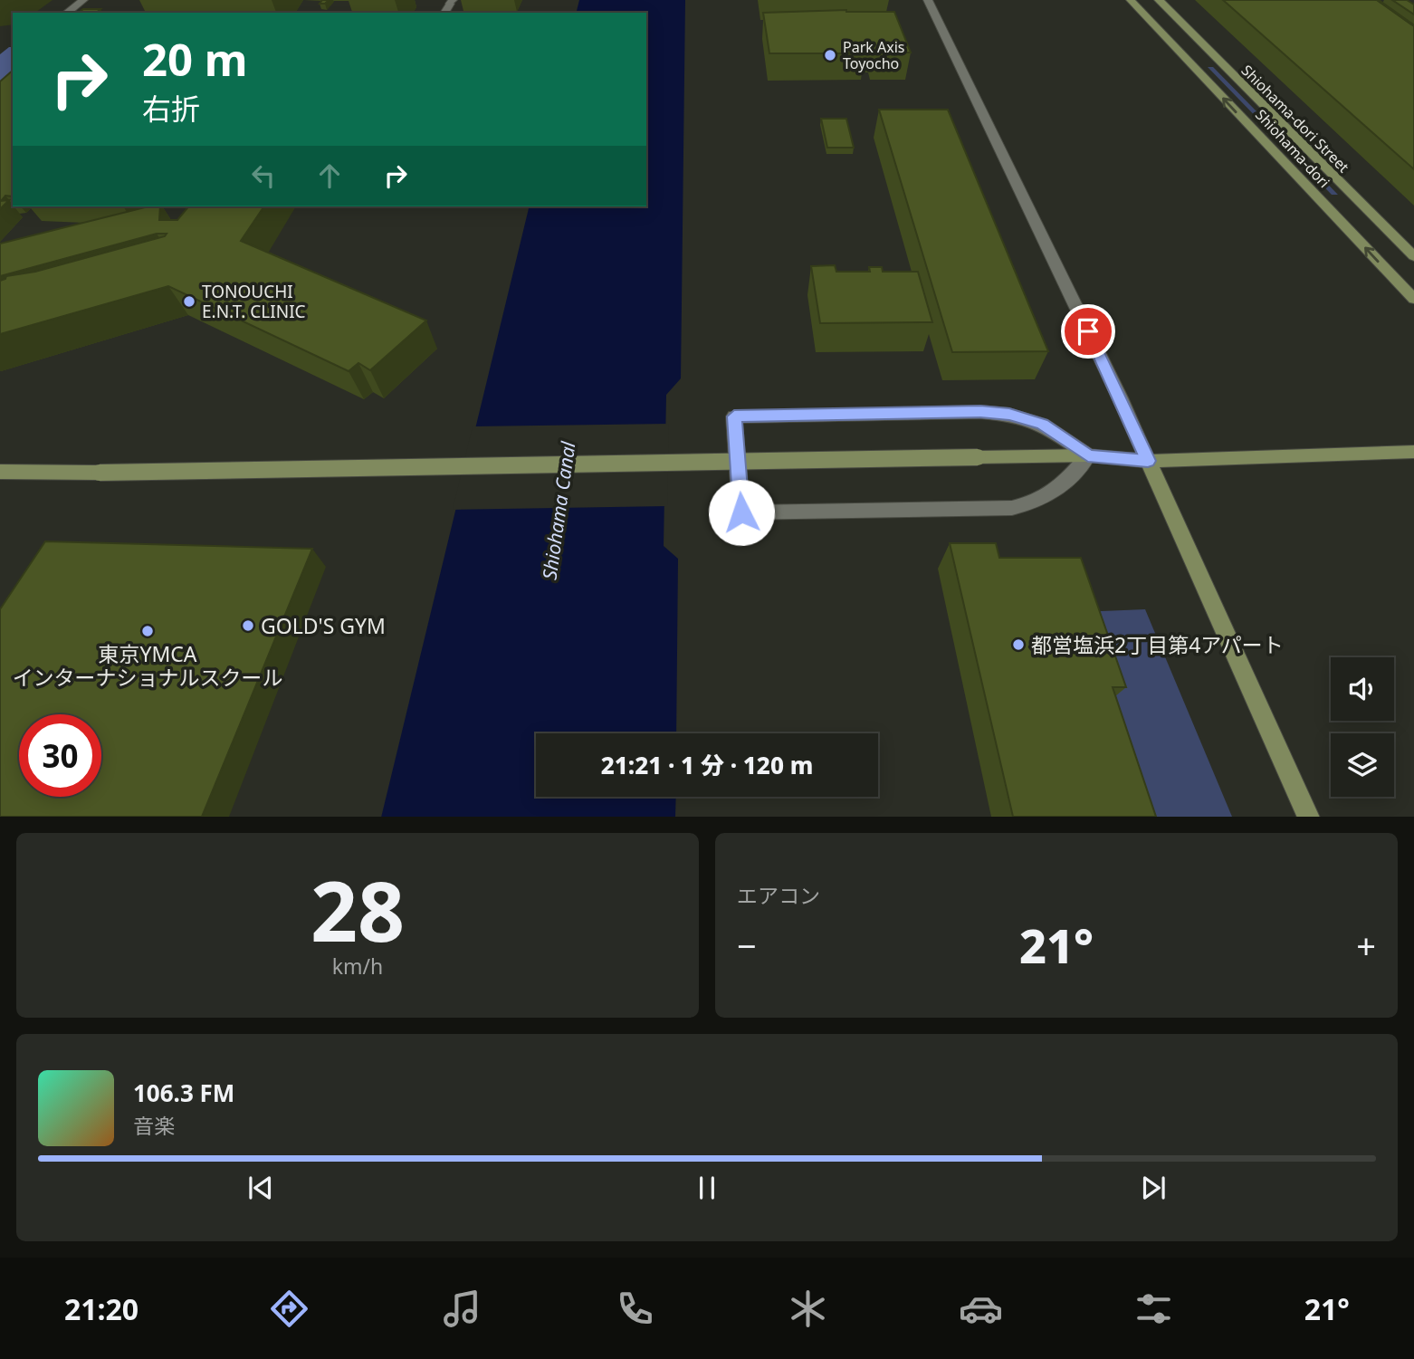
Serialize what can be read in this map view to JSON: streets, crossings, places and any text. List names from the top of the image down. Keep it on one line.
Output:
{"streets":{"street":["Shiohama-dori Street"]},"water":["Shiohama Canal"],"places":["Park Axis Toyocho","TONOUCHI E.N.T. CLINIC","GOLD'S GYM","東京YMCA インターナショナルスクール","都営塩浜2丁目第4アパート"],"page":{"turn":["20 m","右折"],"limit":"30","trip":"21:21 · 1 分 · 120 m","tile":[["28","km/h"],"エアコン"],"heat":["−","21°","+"],"song":["106.3 FM","音楽"],"tabs":["21:20","21°"]}}
